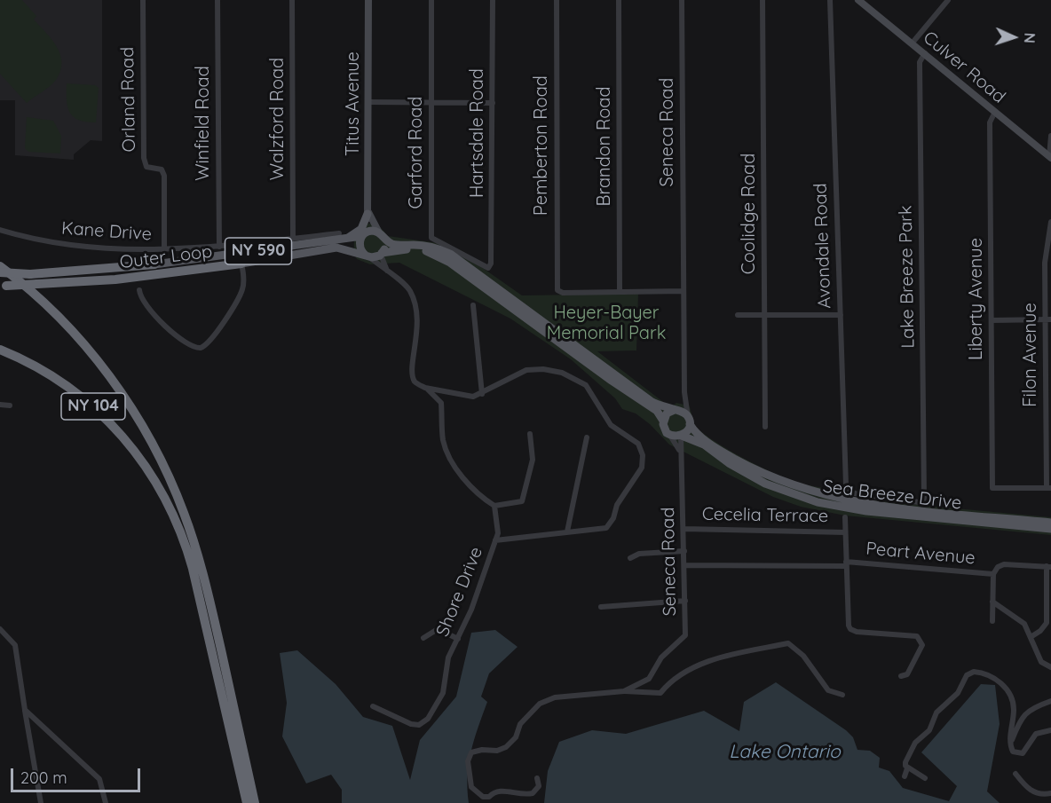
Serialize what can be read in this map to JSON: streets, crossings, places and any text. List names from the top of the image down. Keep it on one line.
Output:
{"streets":{"highway":["NY 590","Outer Loop","NY 104"],"main road":["Culver Road","Titus Avenue","Sea Breeze Drive"],"street":["Orland Road","Walzford Road","Winfield Road","Seneca Road","Hartsdale Road","Pemberton Road","Brandon Road","Garford Road","Coolidge Road","Kane Drive","Avondale Road","Lake Breeze Park","Liberty Avenue","Filon Avenue","Cecelia Terrace","Peart Avenue","Shore Drive"]},"crossings":[["Culver Road","Lake Breeze Park"],["Culver Road","Liberty Avenue"],["Orland Road","Kane Drive"],["Orland Road","Outer Loop"],["Titus Avenue","Outer Loop"],["Walzford Road","Kane Drive"],["Winfield Road","Kane Drive"],["Seneca Road","Sea Breeze Drive"],["Seneca Road","Cecelia Terrace"],["Seneca Road","Peart Avenue"],["Hartsdale Road","Garford Road"],["Pemberton Road","Brandon Road"],["Kane Drive","Outer Loop"],["Avondale Road","Lake Breeze Park"],["Liberty Avenue","Filon Avenue"]],"water":["Lake Ontario"],"parks":["Heyer-Bayer Memorial Park"],"scale_bar":"200 m","north":"right"}
